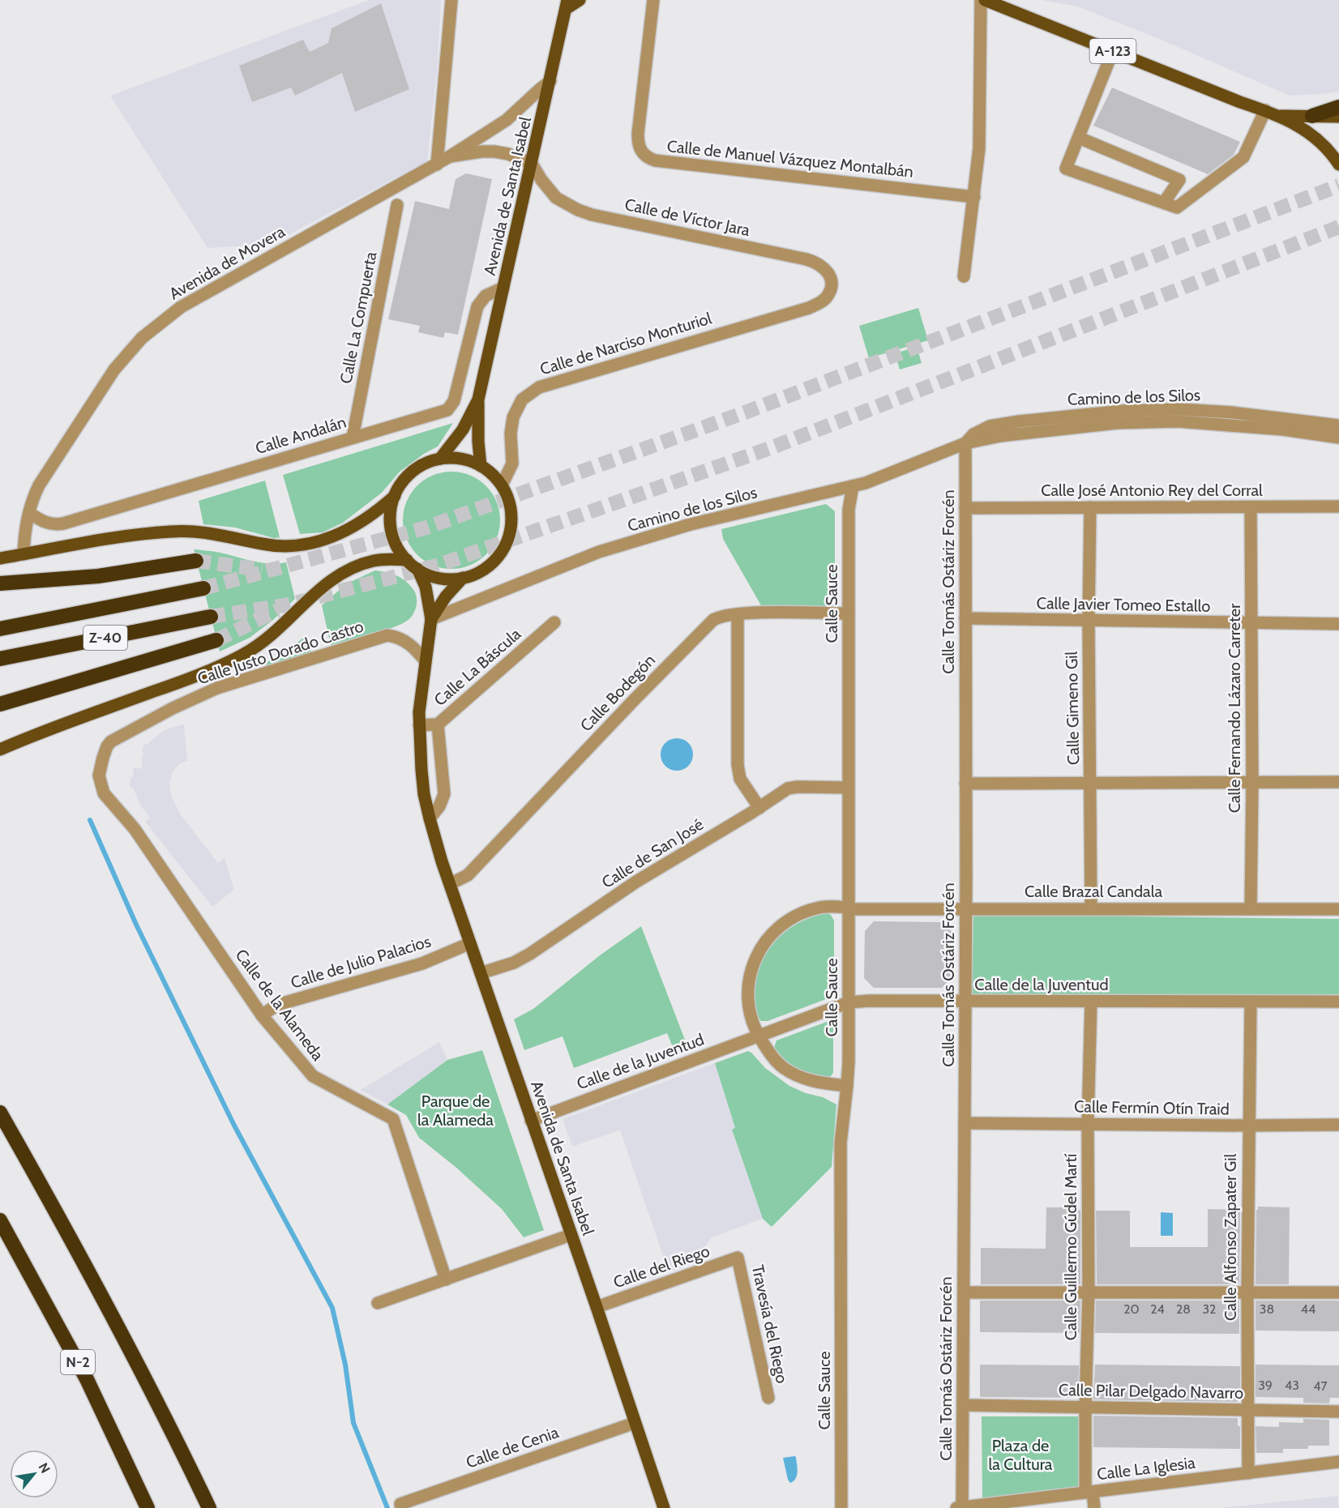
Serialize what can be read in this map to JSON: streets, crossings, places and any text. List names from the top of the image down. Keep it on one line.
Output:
{"streets":{"highway":["Z-40","N-2"],"main road":["A-123","Avenida de Santa Isabel"],"street":["Calle de Manuel Vázquez Montalbán","Calle de Víctor Jara","Avenida de Movera","Calle La Compuerta","Calle de Narciso Monturiol","Camino de los Silos","Calle Andalán","Calle José Antonio Rey del Corral","Calle Tomás Ostáriz Forcén","Calle Sauce","Calle Javier Tomeo Estallo","Calle Justo Dorado Castro","Calle La Báscula","Calle Bodegón","Calle Gimeno Gil","Calle Fernando Lázaro Carreter","Calle de San José","Calle Brazal Candala","Calle de Julio Palacios","Calle de la Juventud","Calle de la Alameda","Calle Fermín Otín Traid","Calle Alfonso Zapater Gil","Calle Guillermo Gúdel Martí","Calle del Riego","Travesía del Riego","Calle Pilar Delgado Navarro","Calle de Cenia","Calle La Iglesia"]},"crossings":[["Avenida de Santa Isabel","Calle de Víctor Jara"],["Avenida de Santa Isabel","Avenida de Movera"],["Avenida de Santa Isabel","Calle de Narciso Monturiol"],["Avenida de Santa Isabel","Camino de los Silos"],["Avenida de Santa Isabel","Calle Andalán"],["Avenida de Santa Isabel","Calle Justo Dorado Castro"],["Avenida de Santa Isabel","Calle La Báscula"],["Avenida de Santa Isabel","Calle Bodegón"],["Avenida de Santa Isabel","Calle de San José"],["Avenida de Santa Isabel","Calle de Julio Palacios"],["Avenida de Santa Isabel","Calle de la Juventud"],["Avenida de Santa Isabel","Calle del Riego"],["Avenida de Santa Isabel","Calle de Cenia"],["Calle de Víctor Jara","Avenida de Movera"],["Calle de Víctor Jara","Calle de Narciso Monturiol"],["Avenida de Movera","Calle Andalán"],["Calle La Compuerta","Calle Andalán"],["Camino de los Silos","Calle Tomás Ostáriz Forcén"],["Camino de los Silos","Calle Sauce"],["Calle José Antonio Rey del Corral","Calle Tomás Ostáriz Forcén"],["Calle José Antonio Rey del Corral","Calle Gimeno Gil"],["Calle José Antonio Rey del Corral","Calle Fernando Lázaro Carreter"],["Calle Tomás Ostáriz Forcén","Calle Javier Tomeo Estallo"],["Calle Tomás Ostáriz Forcén","Calle Brazal Candala"],["Calle Tomás Ostáriz Forcén","Calle de la Juventud"],["Calle Tomás Ostáriz Forcén","Calle Fermín Otín Traid"],["Calle Tomás Ostáriz Forcén","Calle Pilar Delgado Navarro"],["Calle Tomás Ostáriz Forcén","Calle La Iglesia"],["Calle Sauce","Calle Bodegón"],["Calle Sauce","Calle de San José"],["Calle Sauce","Calle Brazal Candala"],["Calle Sauce","Calle de la Juventud"],["Calle Javier Tomeo Estallo","Calle Gimeno Gil"],["Calle Javier Tomeo Estallo","Calle Fernando Lázaro Carreter"],["Calle Justo Dorado Castro","Calle de la Alameda"],["Calle Gimeno Gil","Calle Brazal Candala"],["Calle Fernando Lázaro Carreter","Calle Brazal Candala"],["Calle Brazal Candala","Calle de la Juventud"],["Calle de Julio Palacios","Calle de la Alameda"],["Calle de la Juventud","Calle Alfonso Zapater Gil"],["Calle de la Juventud","Calle Guillermo Gúdel Martí"],["Calle Fermín Otín Traid","Calle Alfonso Zapater Gil"],["Calle Fermín Otín Traid","Calle Guillermo Gúdel Martí"],["Calle Alfonso Zapater Gil","Calle Pilar Delgado Navarro"],["Calle Alfonso Zapater Gil","Calle La Iglesia"],["Calle Guillermo Gúdel Martí","Calle Pilar Delgado Navarro"],["Calle Guillermo Gúdel Martí","Calle La Iglesia"],["Calle del Riego","Travesía del Riego"]],"parks":["Parque de la Alameda","Plaza de la Cultura"],"house_numbers":["20","24","28","32","38","44","39","43","47"],"north":"top right"}
